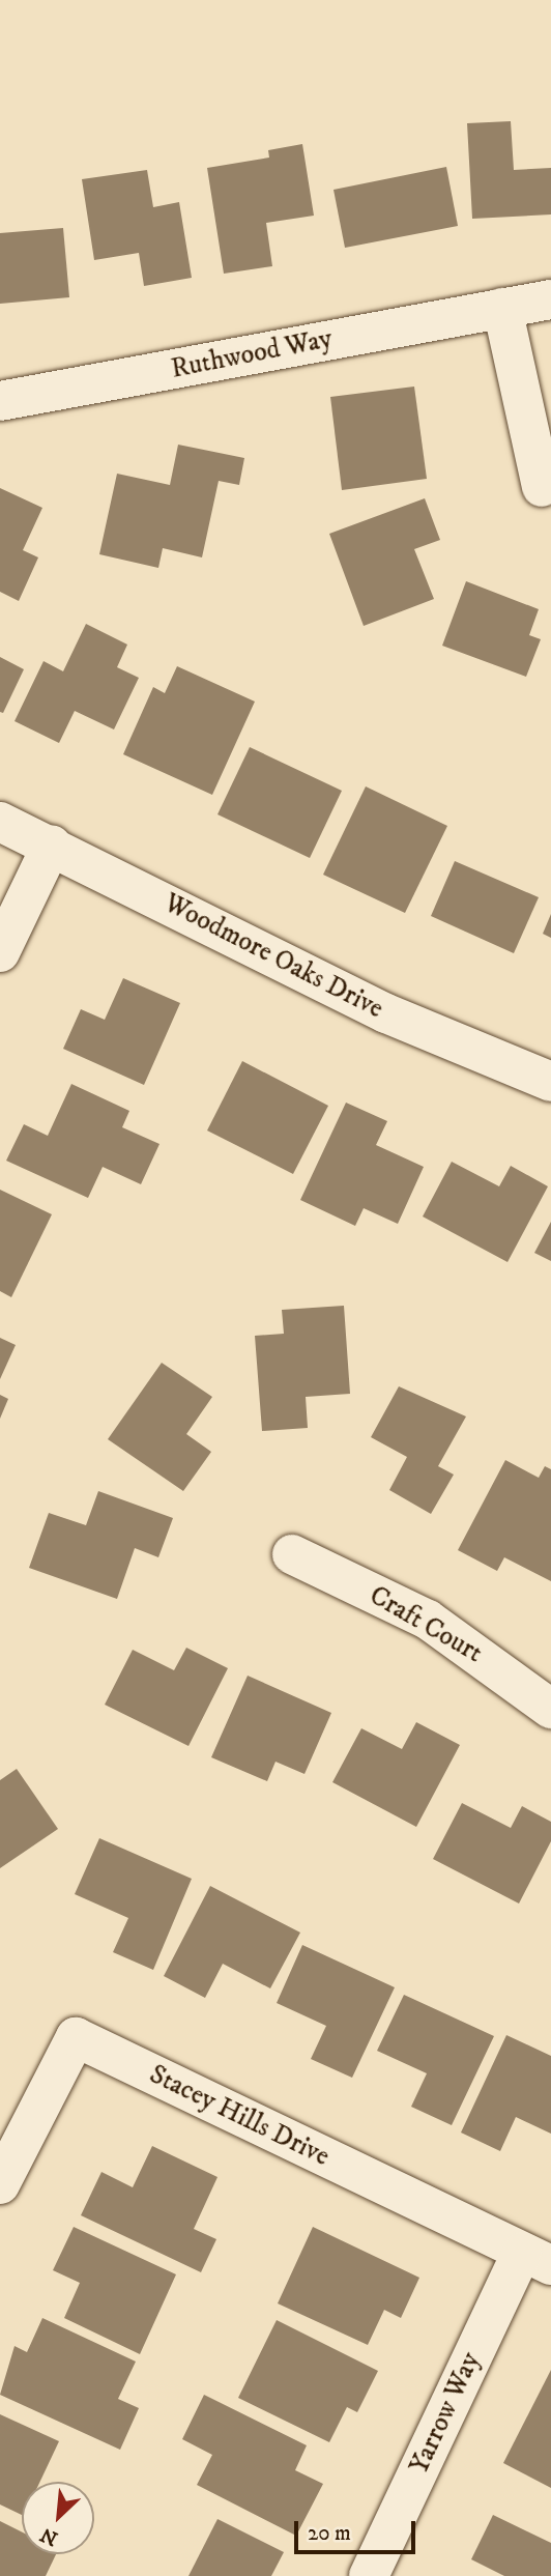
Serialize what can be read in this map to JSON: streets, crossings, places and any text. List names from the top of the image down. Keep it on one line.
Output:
{"streets":{"street":["Ruthwood Way","Woodmore Oaks Drive","Craft Court","Stacey Hills Drive","Yarrow Way"]},"crossings":[["Stacey Hills Drive","Yarrow Way"]],"scale_bar":"20 m","north":"bottom left"}
